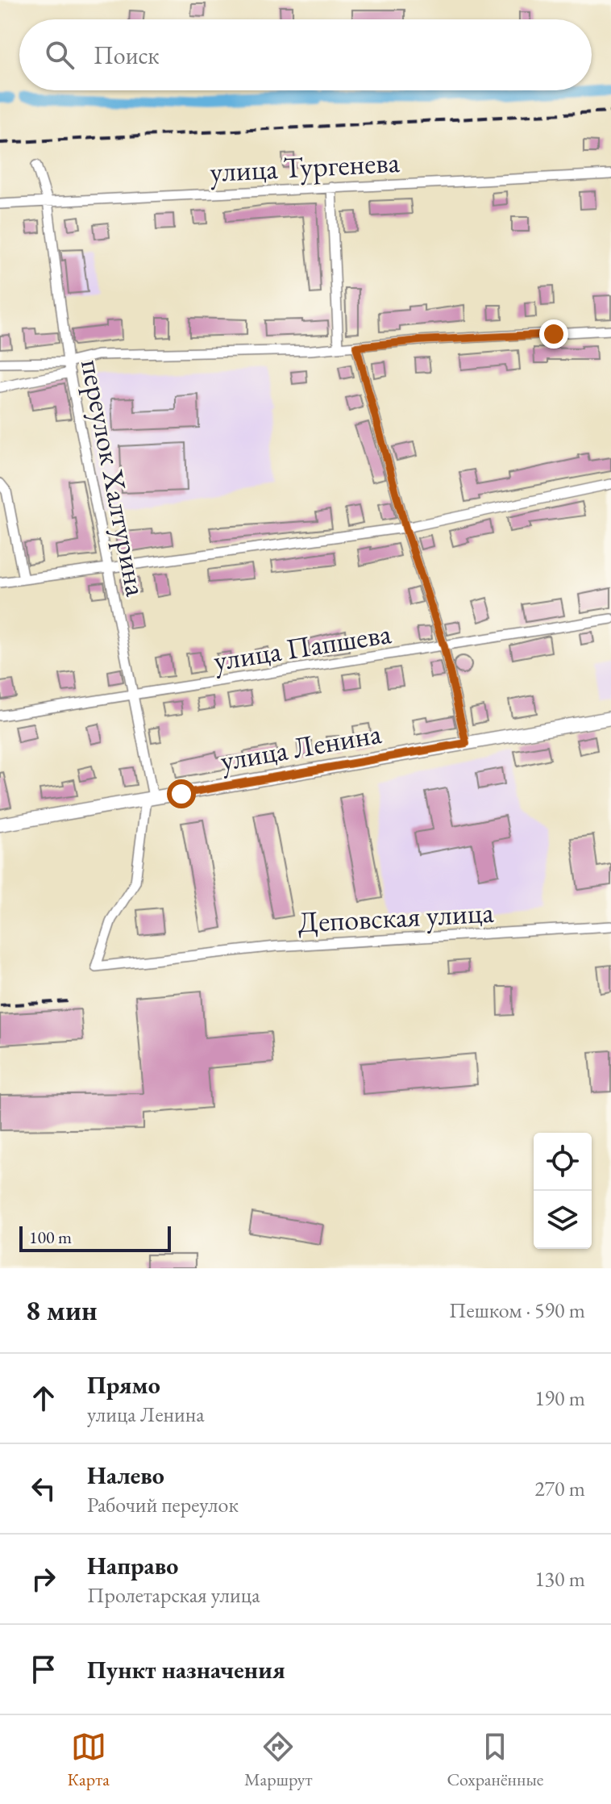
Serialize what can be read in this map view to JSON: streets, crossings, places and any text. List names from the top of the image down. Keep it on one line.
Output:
{"streets":{"main road":["улица Ленина"],"street":["улица Тургенева","переулок Халтурина","улица Папшева","Деповская улица"]},"crossings":[["улица Тургенева","переулок Халтурина"],["переулок Халтурина","улица Папшева"],["переулок Халтурина","улица Ленина"],["переулок Халтурина","Деповская улица"],["улица Ленина","Деповская улица"]],"scale_bar":"100 m","page":{"search":"Поиск","scale":"100 m","heading":["8 мин","Пешком · 590 m"],"list":[["Прямо","улица Ленина","190 m"],["Налево","Рабочий переулок","270 m"],["Направо","Пролетарская улица","130 m"],"Пункт назначения"],"nav":["Карта","Маршрут","Сохранённые"]}}
